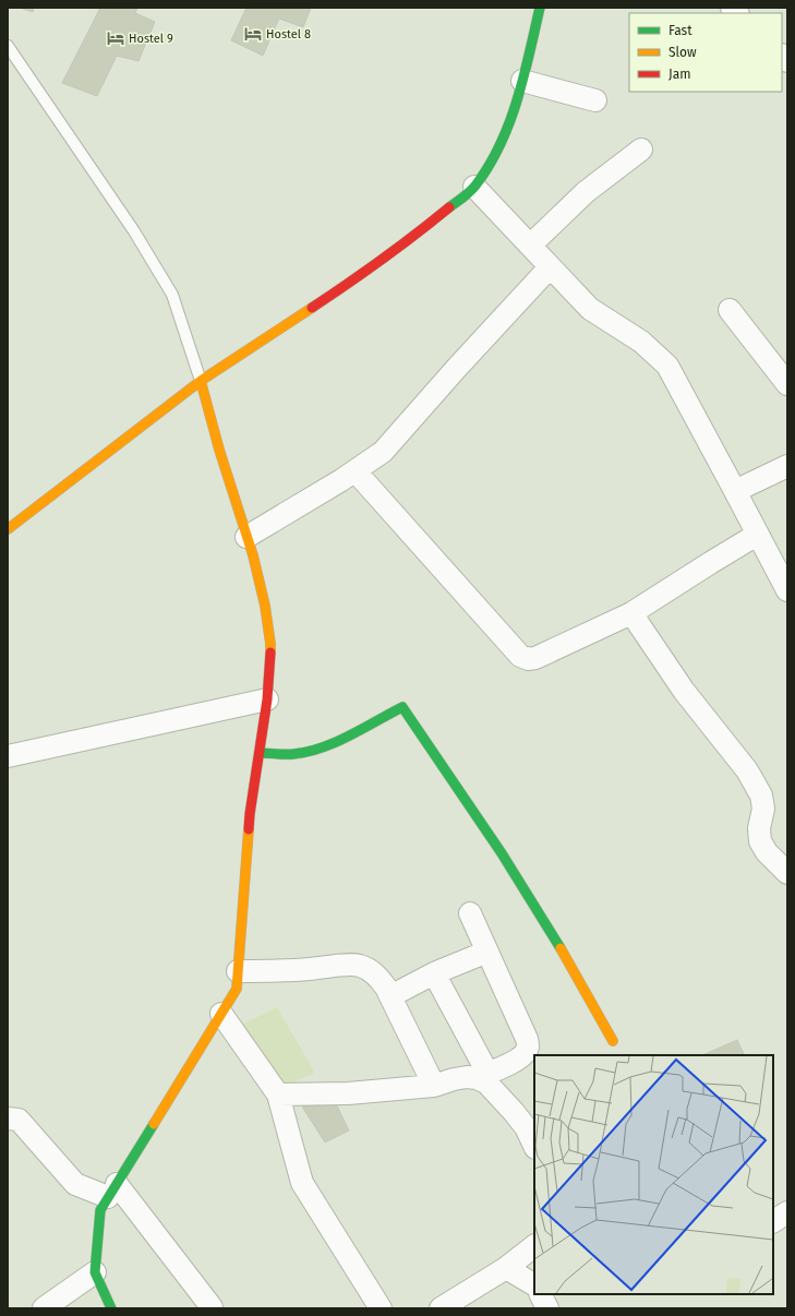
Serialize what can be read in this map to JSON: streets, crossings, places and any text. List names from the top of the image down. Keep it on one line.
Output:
{"places":{"hotel":["Hostel 8","Hostel 9"]},"legend":["Fast","Slow","Jam"]}
